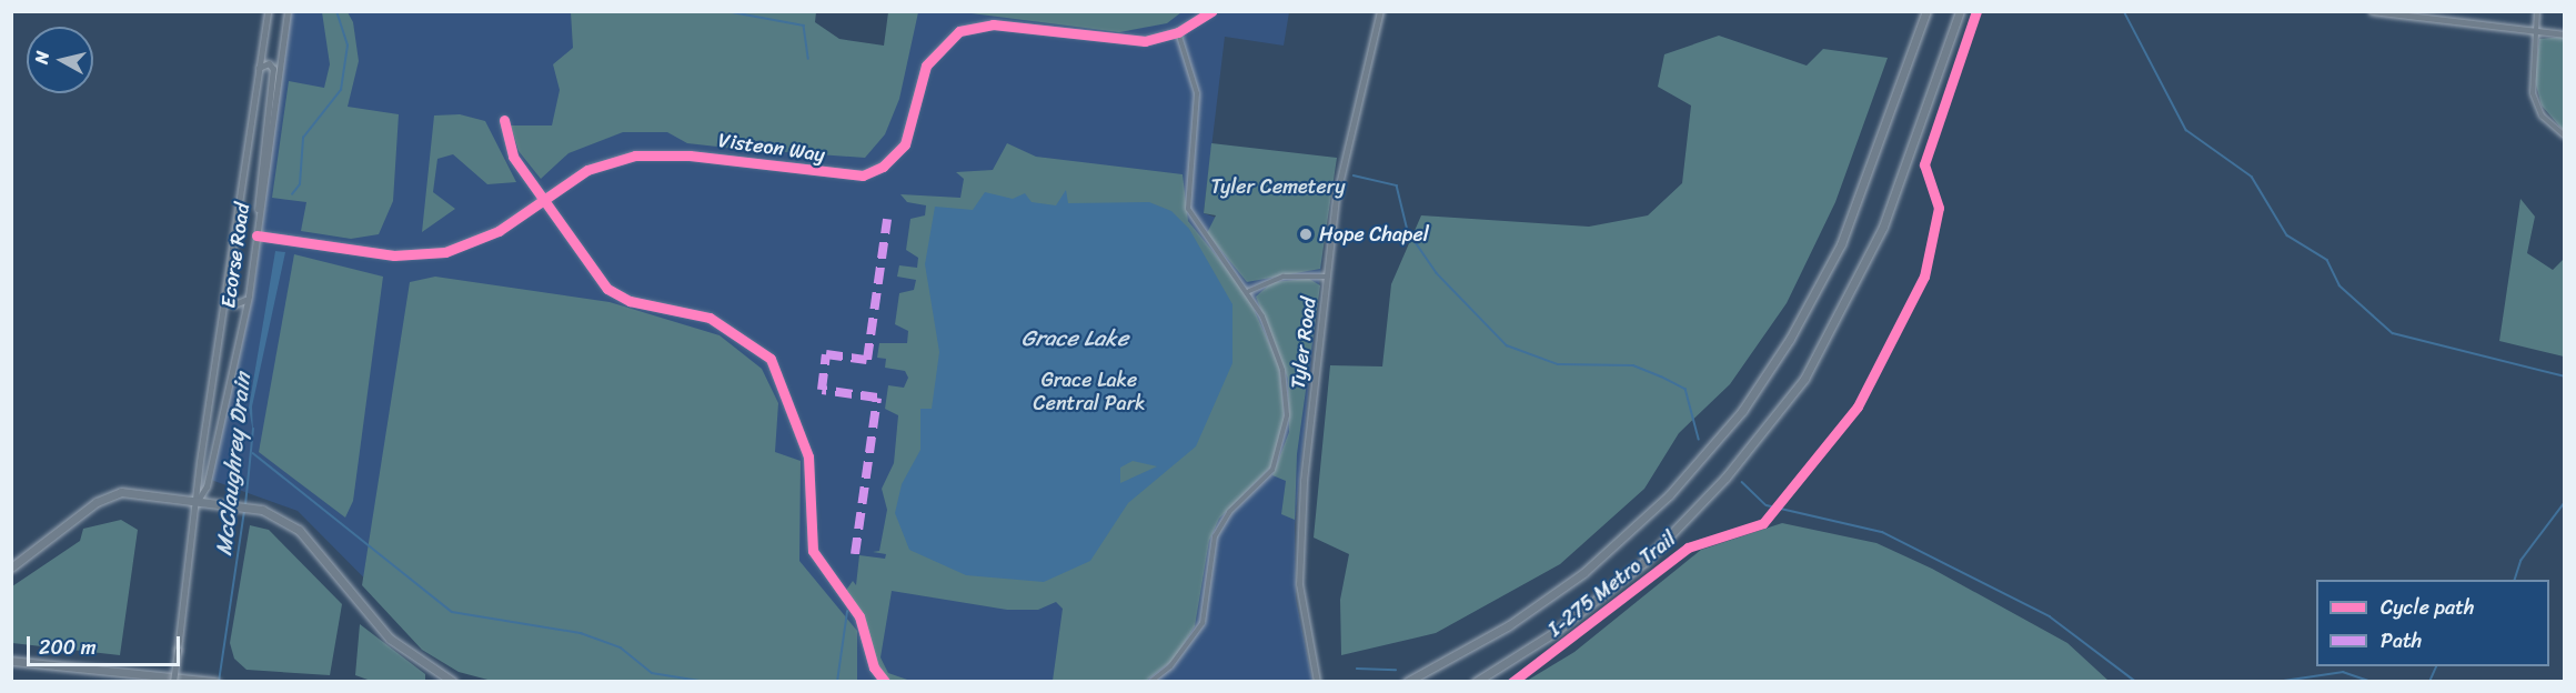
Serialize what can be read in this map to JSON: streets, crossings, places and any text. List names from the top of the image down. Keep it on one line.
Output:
{"streets":{"main road":["Ecorse Road"],"street":["Visteon Way","Tyler Road"],"cycle path":["I-275 Metro Trail"]},"crossings":[["Visteon Way","Ecorse Road"]],"water":["Grace Lake","McClaughrey Drain"],"parks":["Tyler Cemetery","Grace Lake Central Park"],"places":["Hope Chapel"],"legend":["Cycle path","Path"],"scale_bar":"200 m","north":"left"}
